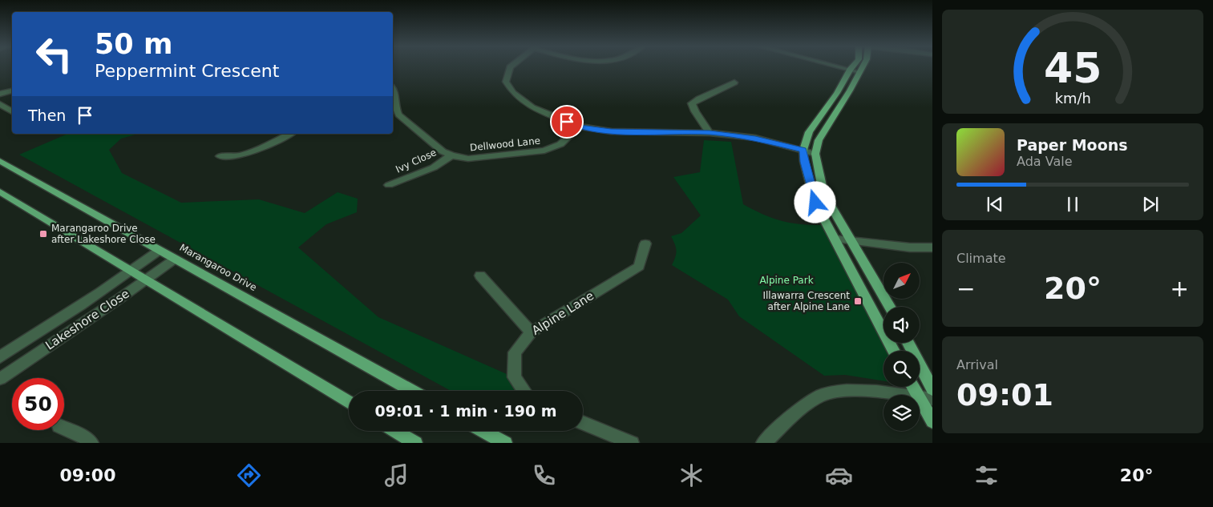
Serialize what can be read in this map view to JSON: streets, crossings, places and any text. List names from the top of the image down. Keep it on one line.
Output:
{"streets":{"main road":["Marangaroo Drive"],"street":["Dellwood Lane","Ivy Close","Alpine Lane","Lakeshore Close"]},"crossings":[["Dellwood Lane","Ivy Close"],["Marangaroo Drive","Lakeshore Close"]],"parks":["Alpine Park"],"places":{"transit":["Marangaroo Drive after Lakeshore Close","Illawarra Crescent after Alpine Lane"]},"north":"top right","page":{"turn":["50 m","Peppermint Crescent"],"then":"Then","song":["Paper Moons","Ada Vale"],"tile":["Climate",["Arrival","09:01"]],"heat":["−","20°","+"],"limit":"50","trip":"09:01 · 1 min · 190 m","tabs":["09:00","20°"],"gauge":["45","km/h"]}}
